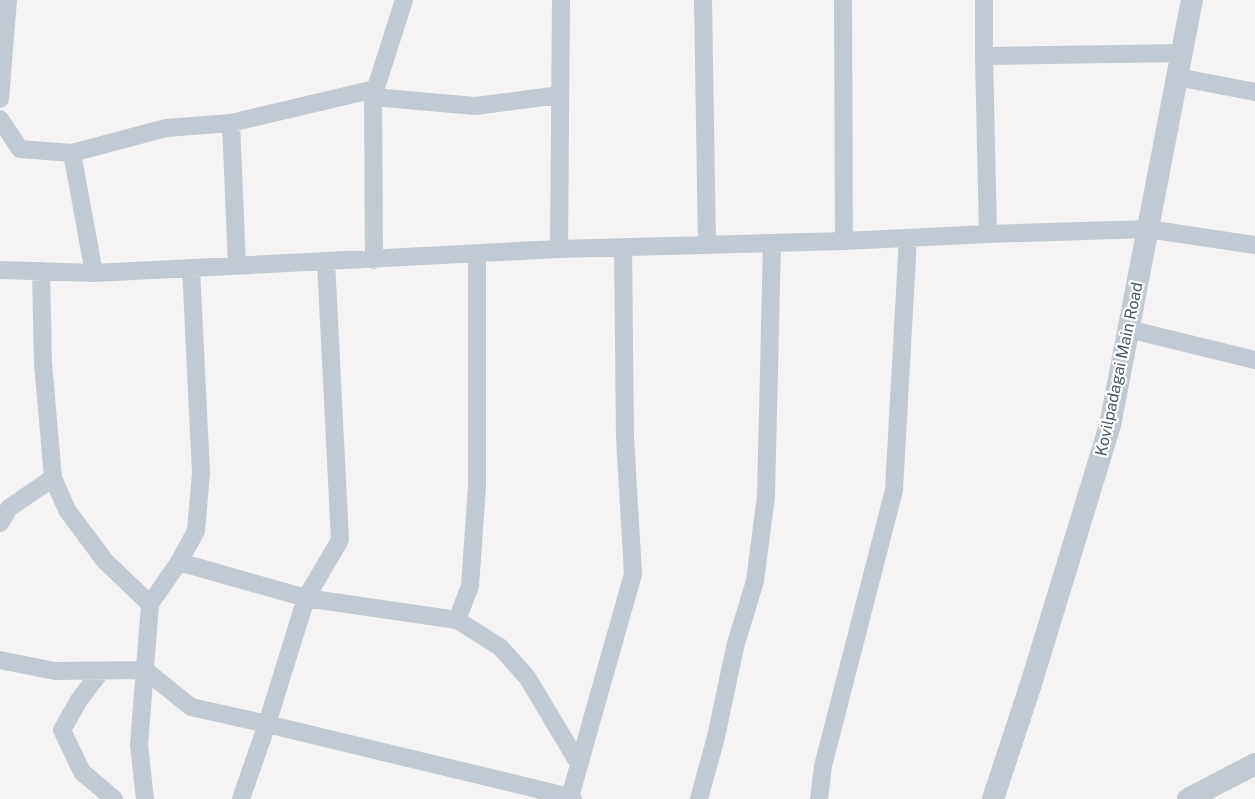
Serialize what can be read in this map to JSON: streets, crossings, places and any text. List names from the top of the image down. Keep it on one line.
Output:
{"streets":{"street":["Kovilpadagai Main Road"]}}
